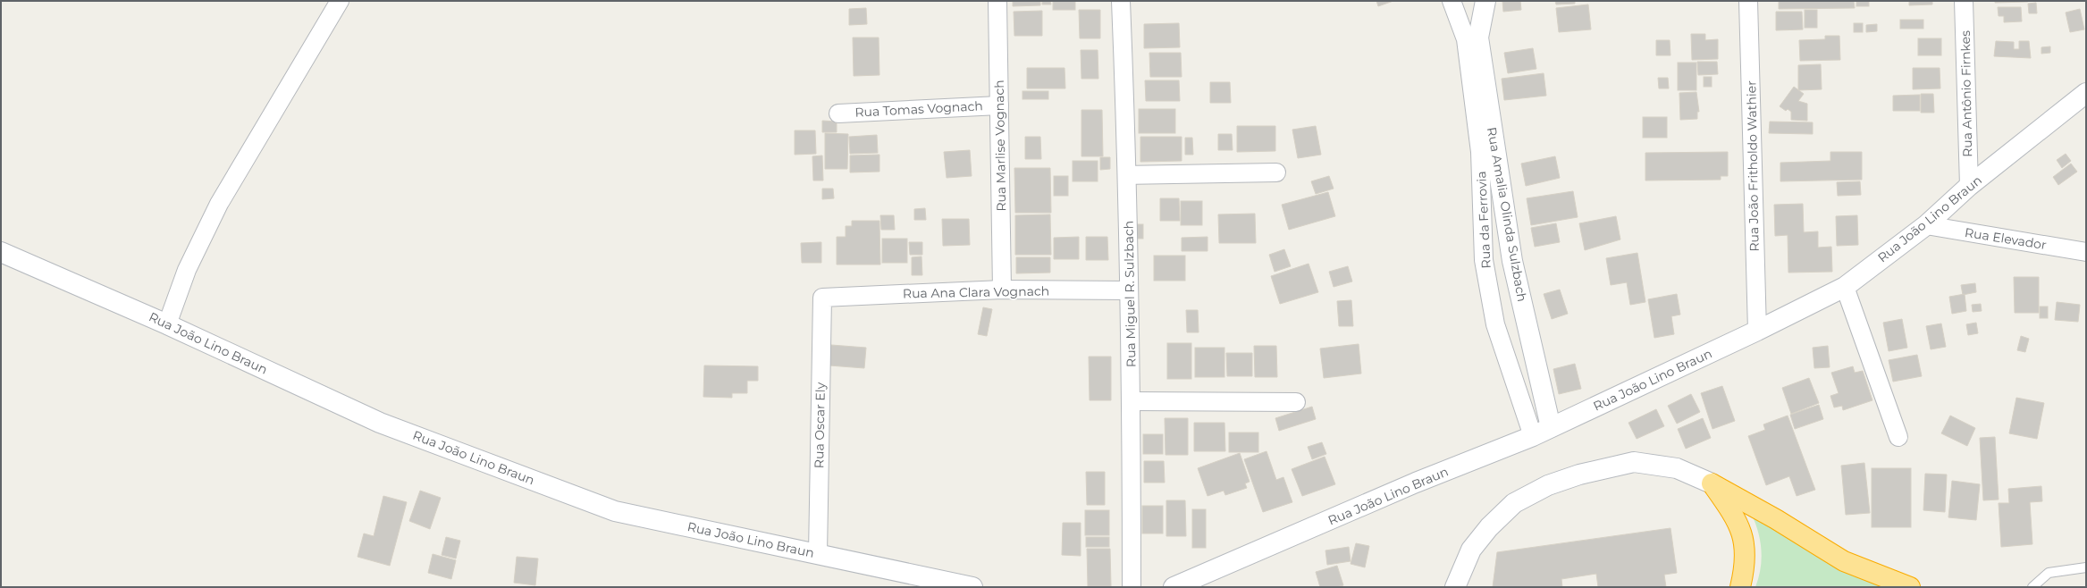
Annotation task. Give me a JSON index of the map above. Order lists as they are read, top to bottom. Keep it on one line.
{"streets":{"street":["Rua Antônio Firnkes","Rua Tomas Vognach","Rua Marlise Vognach","Rua João Fritholdo Wathier","Rua Amalia Olinda Sulzbach","Rua João Lino Braun","Rua da Ferrovia","Rua Elevador","Rua Ana Clara Vognach","Rua Miguel R. Sulzbach","Rua Oscar Ely"]},"crossings":[["Rua Antônio Firnkes","Rua João Lino Braun"],["Rua Tomas Vognach","Rua Marlise Vognach"],["Rua Marlise Vognach","Rua Ana Clara Vognach"],["Rua João Fritholdo Wathier","Rua João Lino Braun"],["Rua Amalia Olinda Sulzbach","Rua João Lino Braun"],["Rua Amalia Olinda Sulzbach","Rua da Ferrovia"],["Rua João Lino Braun","Rua da Ferrovia"],["Rua João Lino Braun","Rua Elevador"],["Rua João Lino Braun","Rua Oscar Ely"],["Rua Ana Clara Vognach","Rua Miguel R. Sulzbach"],["Rua Ana Clara Vognach","Rua Oscar Ely"]]}
